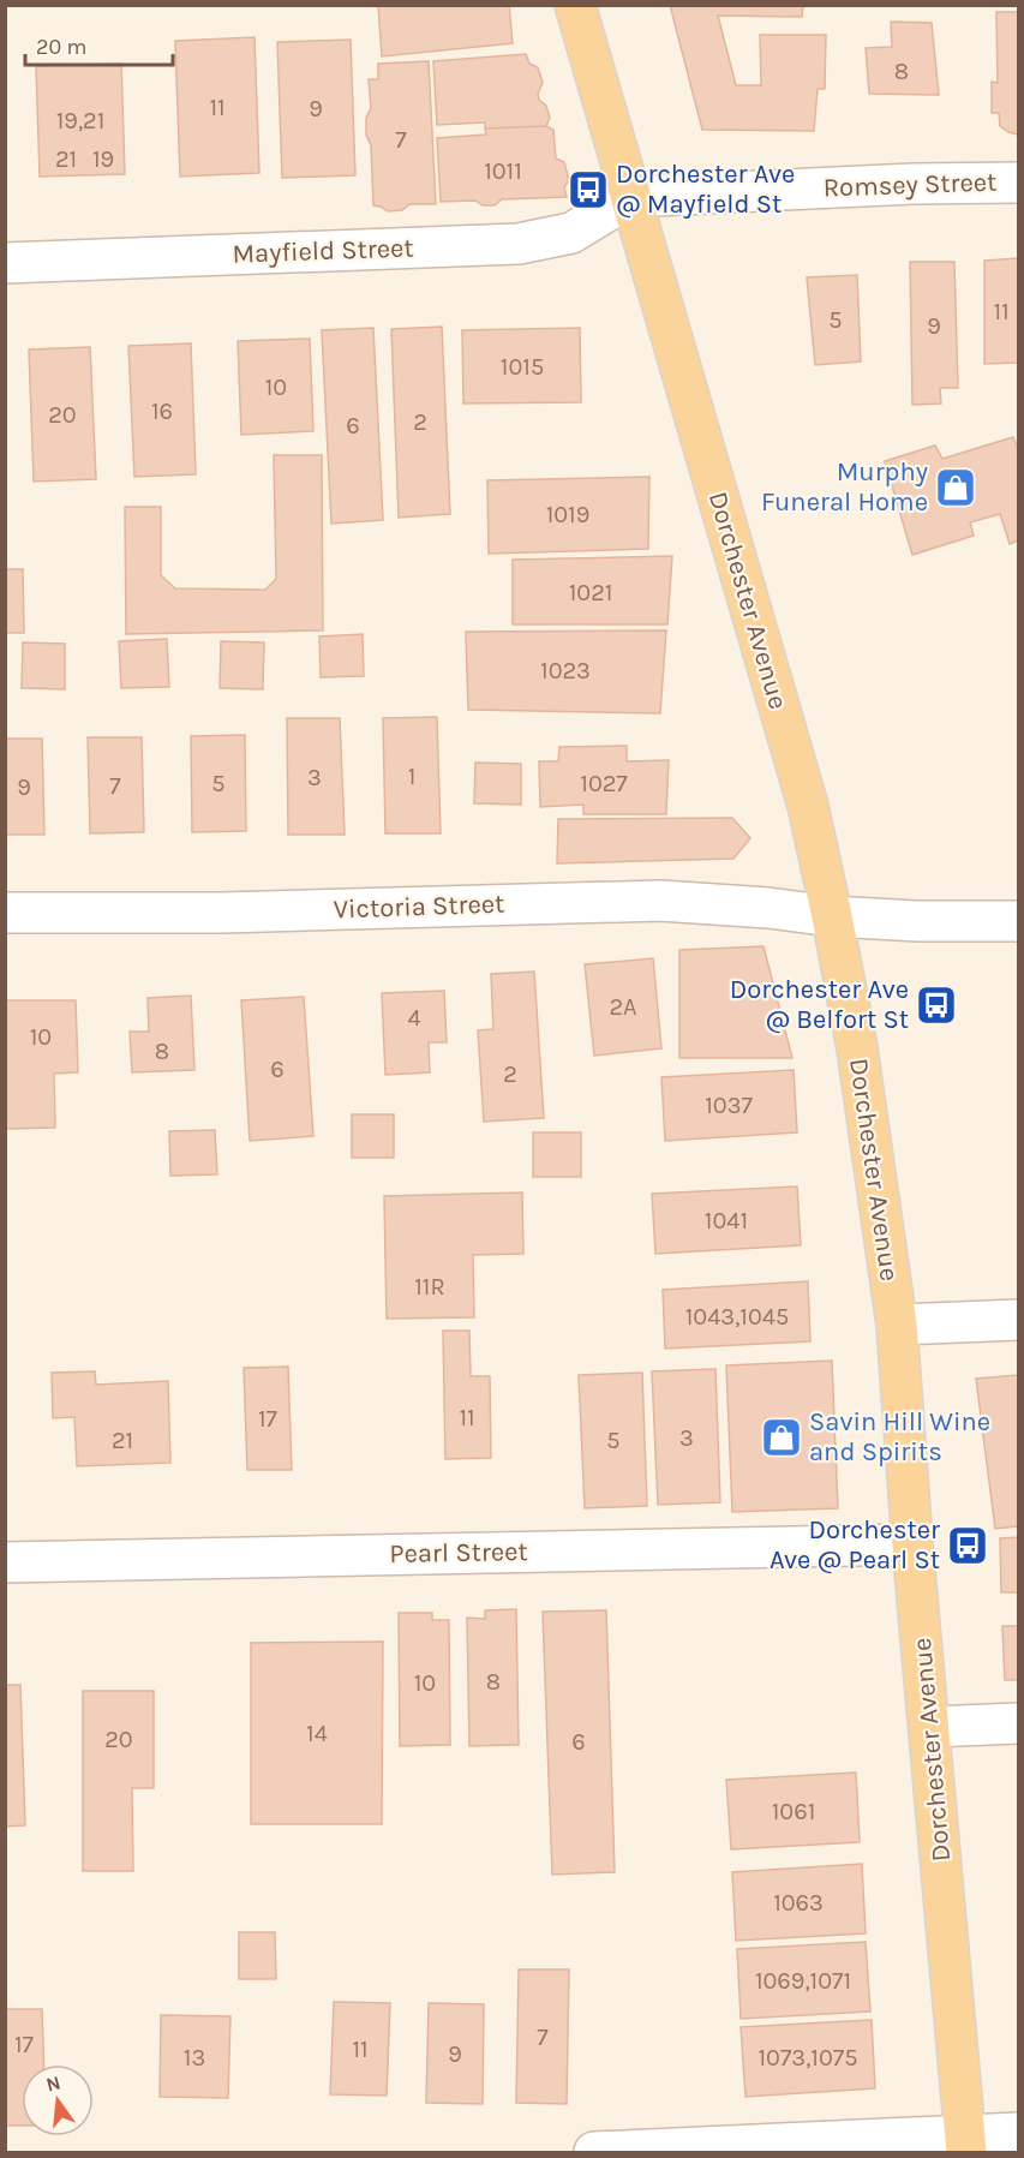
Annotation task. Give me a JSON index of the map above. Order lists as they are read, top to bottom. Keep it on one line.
{"streets":{"main road":["Dorchester Avenue"],"street":["Romsey Street","Mayfield Street","Victoria Street","Pearl Street"]},"crossings":[["Romsey Street","Mayfield Street"],["Romsey Street","Dorchester Avenue"],["Mayfield Street","Dorchester Avenue"],["Dorchester Avenue","Victoria Street"],["Dorchester Avenue","Pearl Street"]],"places":{"bus stop":["Dorchester Ave @ Mayfield St","Dorchester Ave @ Belfort St","Dorchester Ave @ Pearl St"],"shop":["Murphy Funeral Home","Savin Hill Wine and Spirits"]},"house_numbers":["8","11","9","19,21","7","21","19","1011","11","5","9","1015","10","16","20","2","6","1019","1021","1023","1","3","5","1027","7","9","2A","4","10","8","6","2","1037","1041","11R","1043,1045","11","17","3","21","5","8","10","14","20","6","1061","1063","1069,1071","7","17","11","9","13","1073,1075"],"scale_bar":"20 m","north":"top"}
